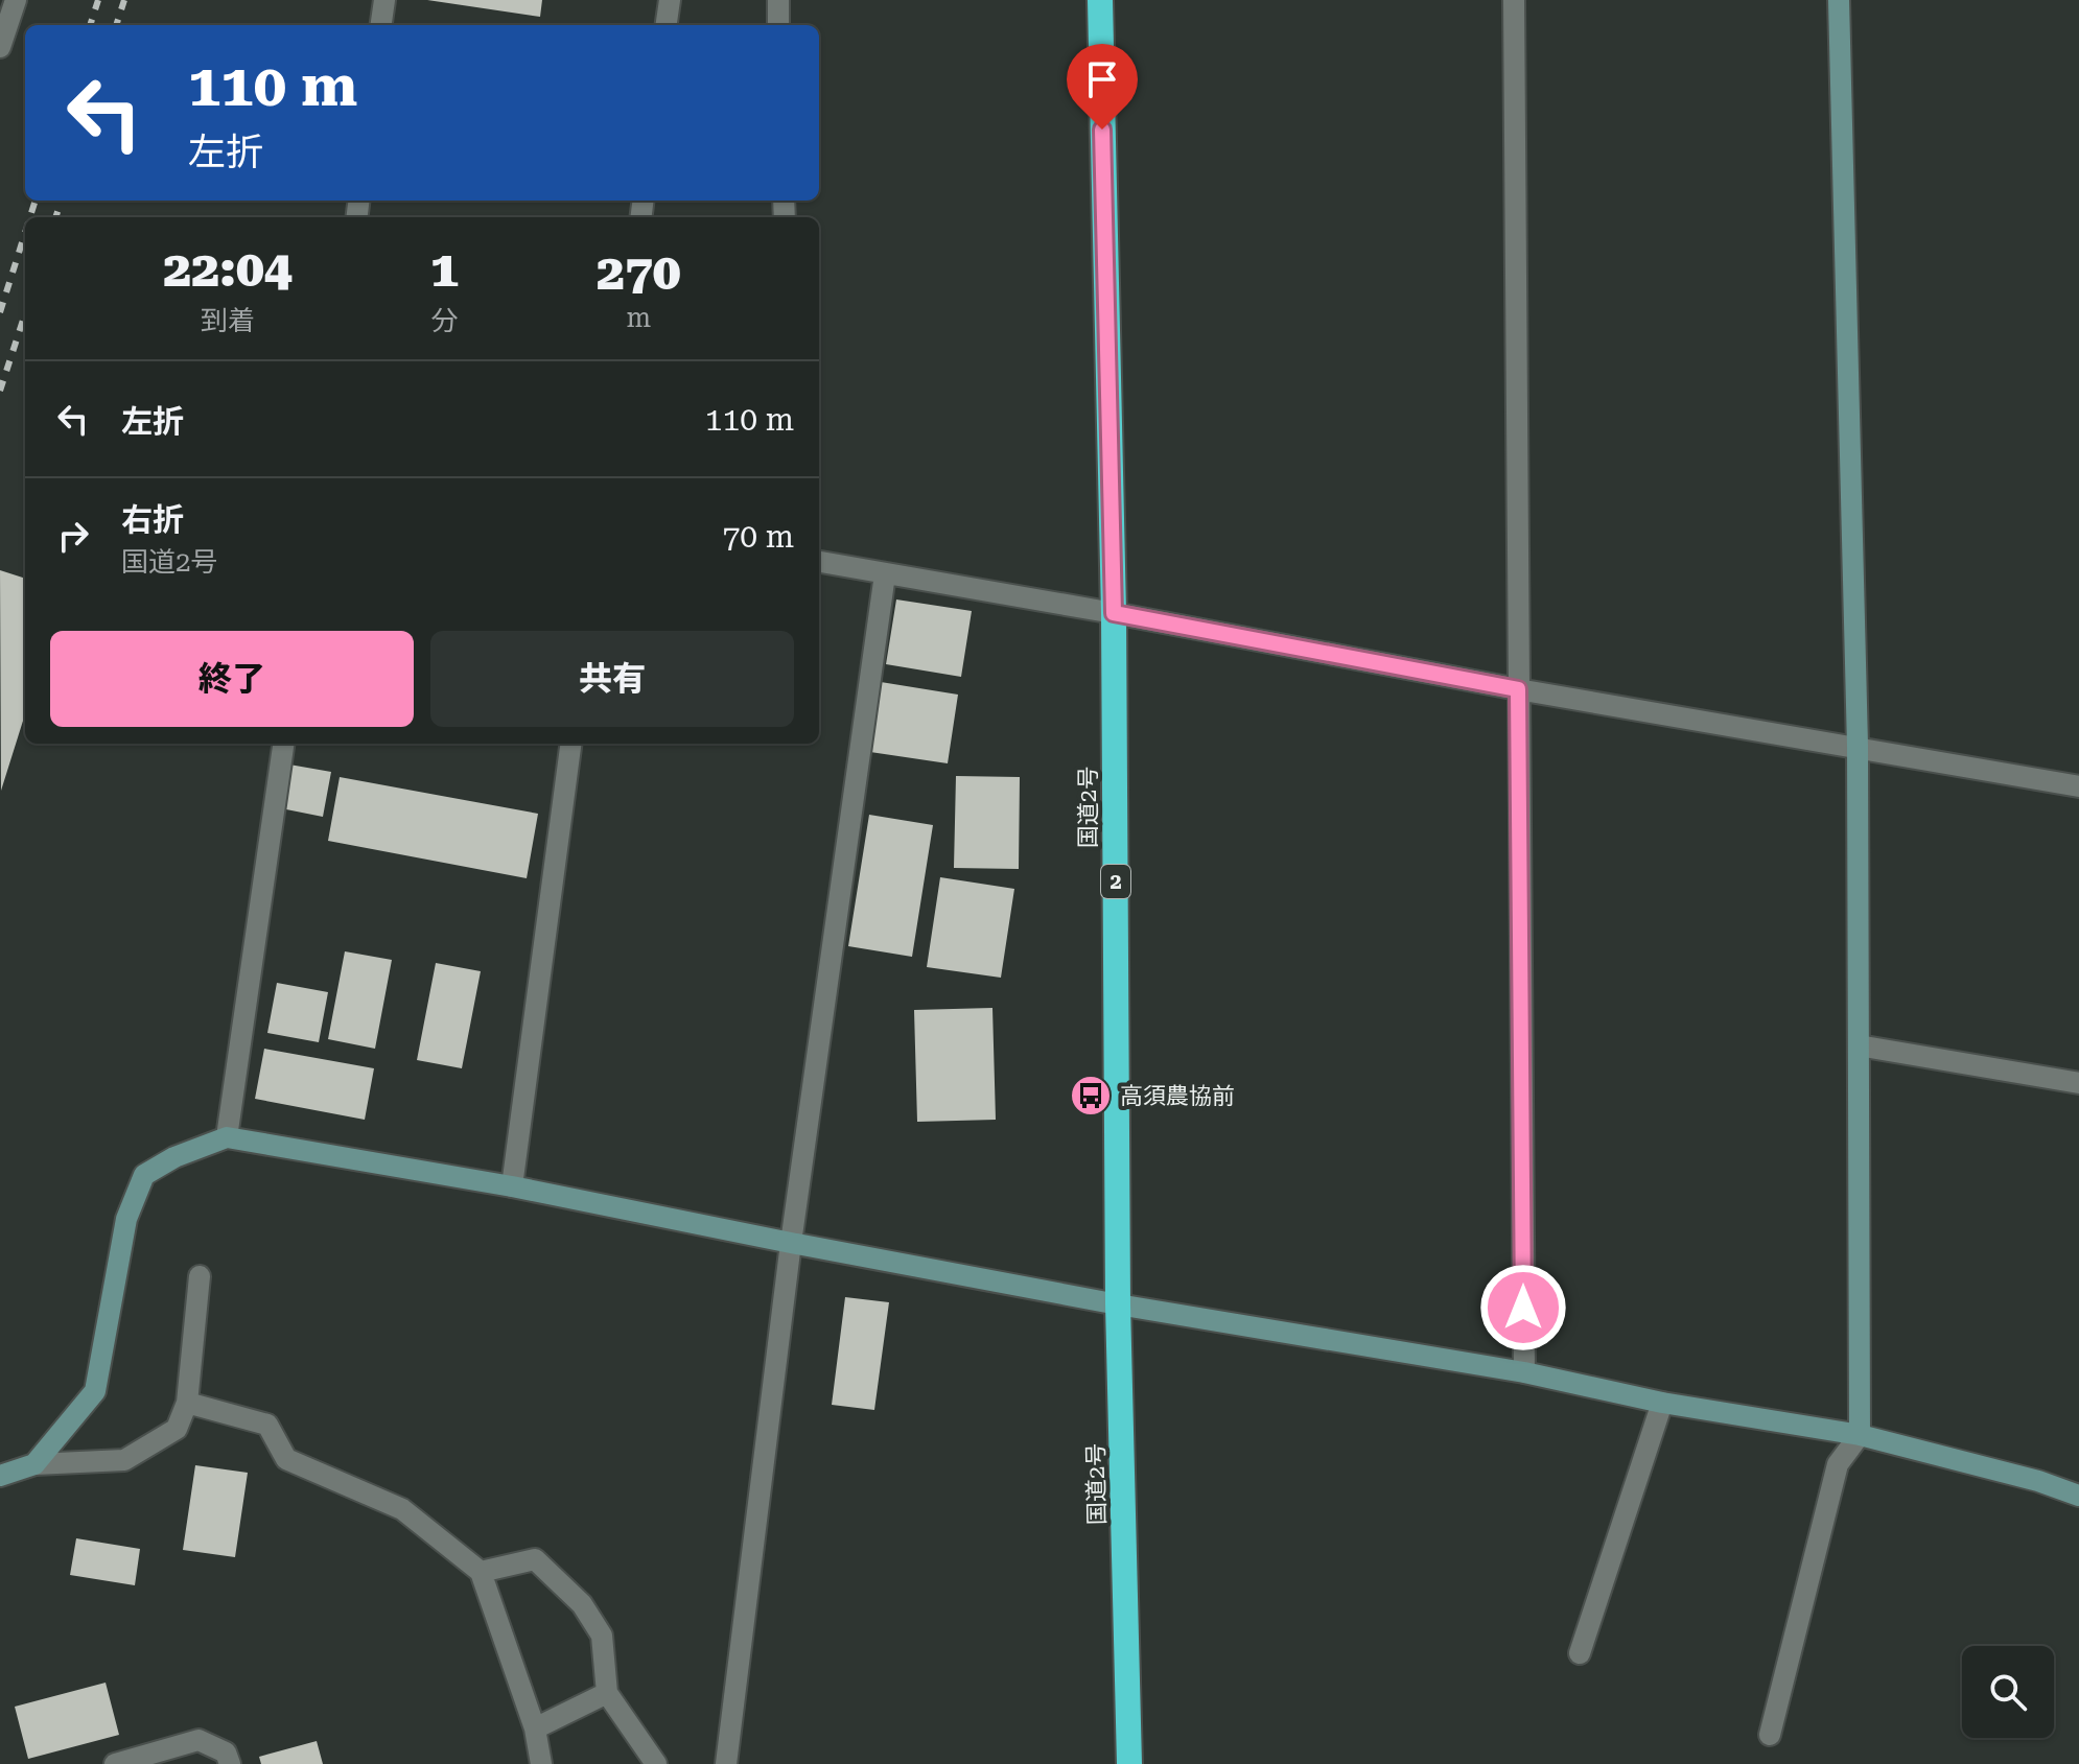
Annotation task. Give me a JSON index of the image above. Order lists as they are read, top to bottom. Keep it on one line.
{"streets":{"highway":["国道2号","2"]},"places":{"bus stop":["高須農協前"]},"page":{"turn":["110 m","左折"],"eta":["22:04","到着","1","分","270","m"],"list":[{"name":"左折","value":"110 m"},{"name":"右折","note":"国道2号","value":"70 m"}],"buttons":["終了","共有"]}}
